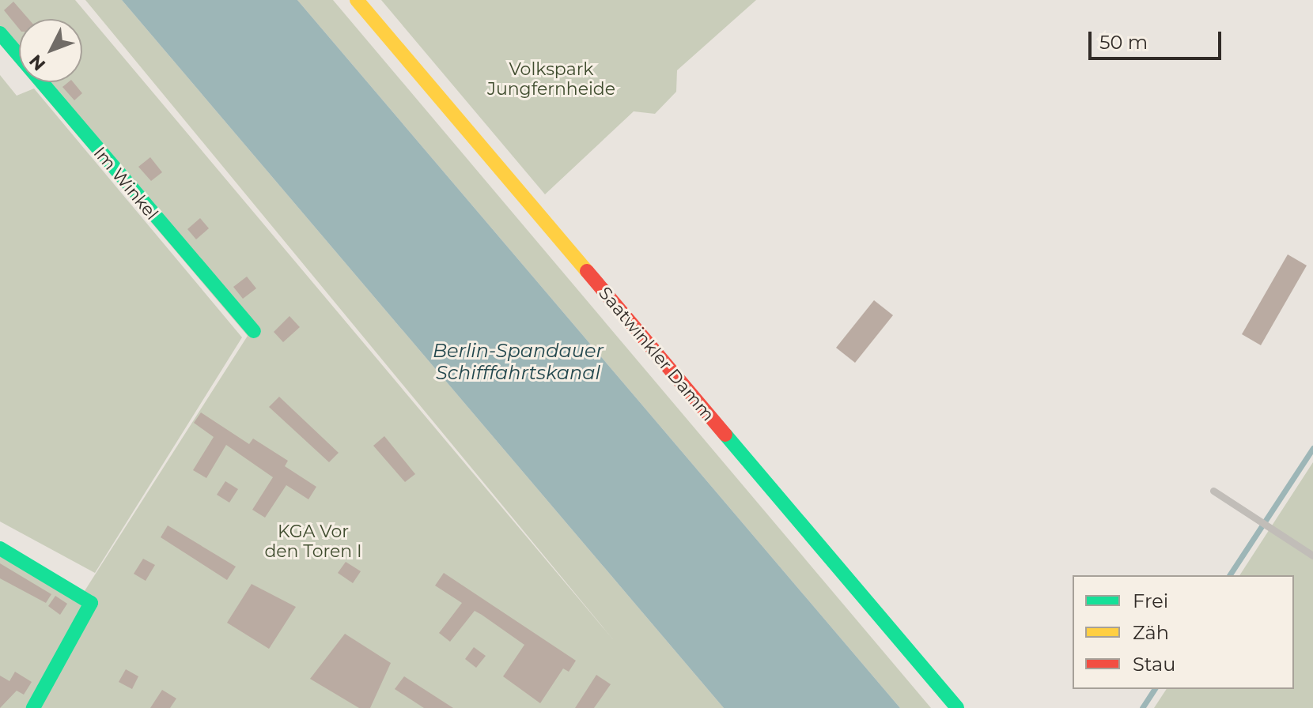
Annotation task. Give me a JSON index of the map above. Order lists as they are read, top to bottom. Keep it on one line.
{"streets":{"main road":["Im Winkel","Saatwinkler Damm"]},"water":["Berlin-Spandauer Schifffahrtskanal"],"parks":["Volkspark Jungfernheide","KGA Vor den Toren I"],"legend":["Frei","Zäh","Stau"],"scale_bar":"50 m","north":"bottom left"}
